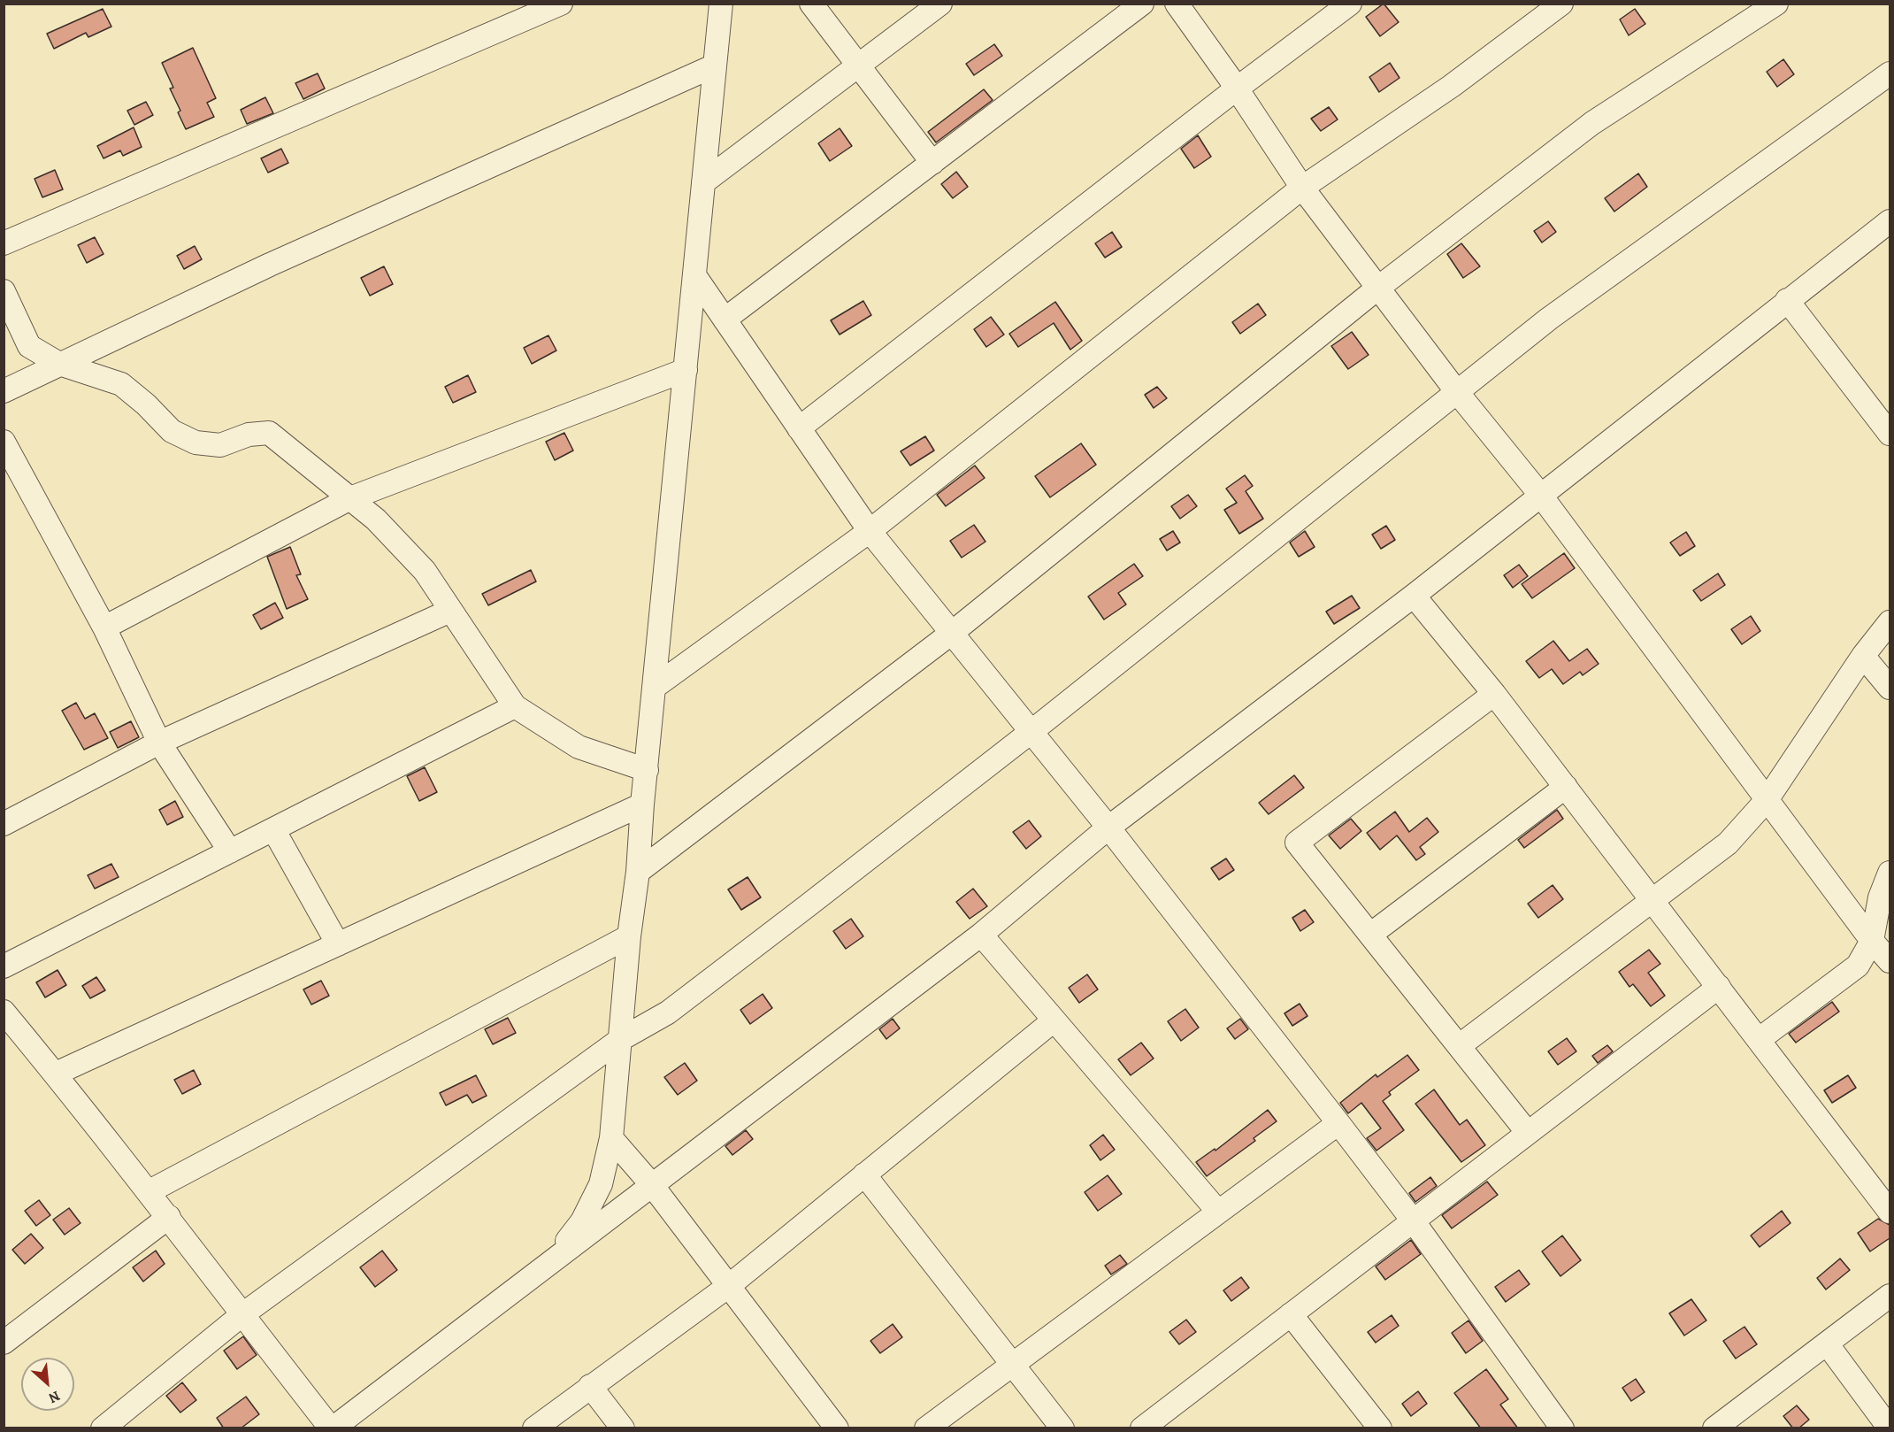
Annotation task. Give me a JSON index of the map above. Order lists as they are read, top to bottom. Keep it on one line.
{"north":"bottom right"}
